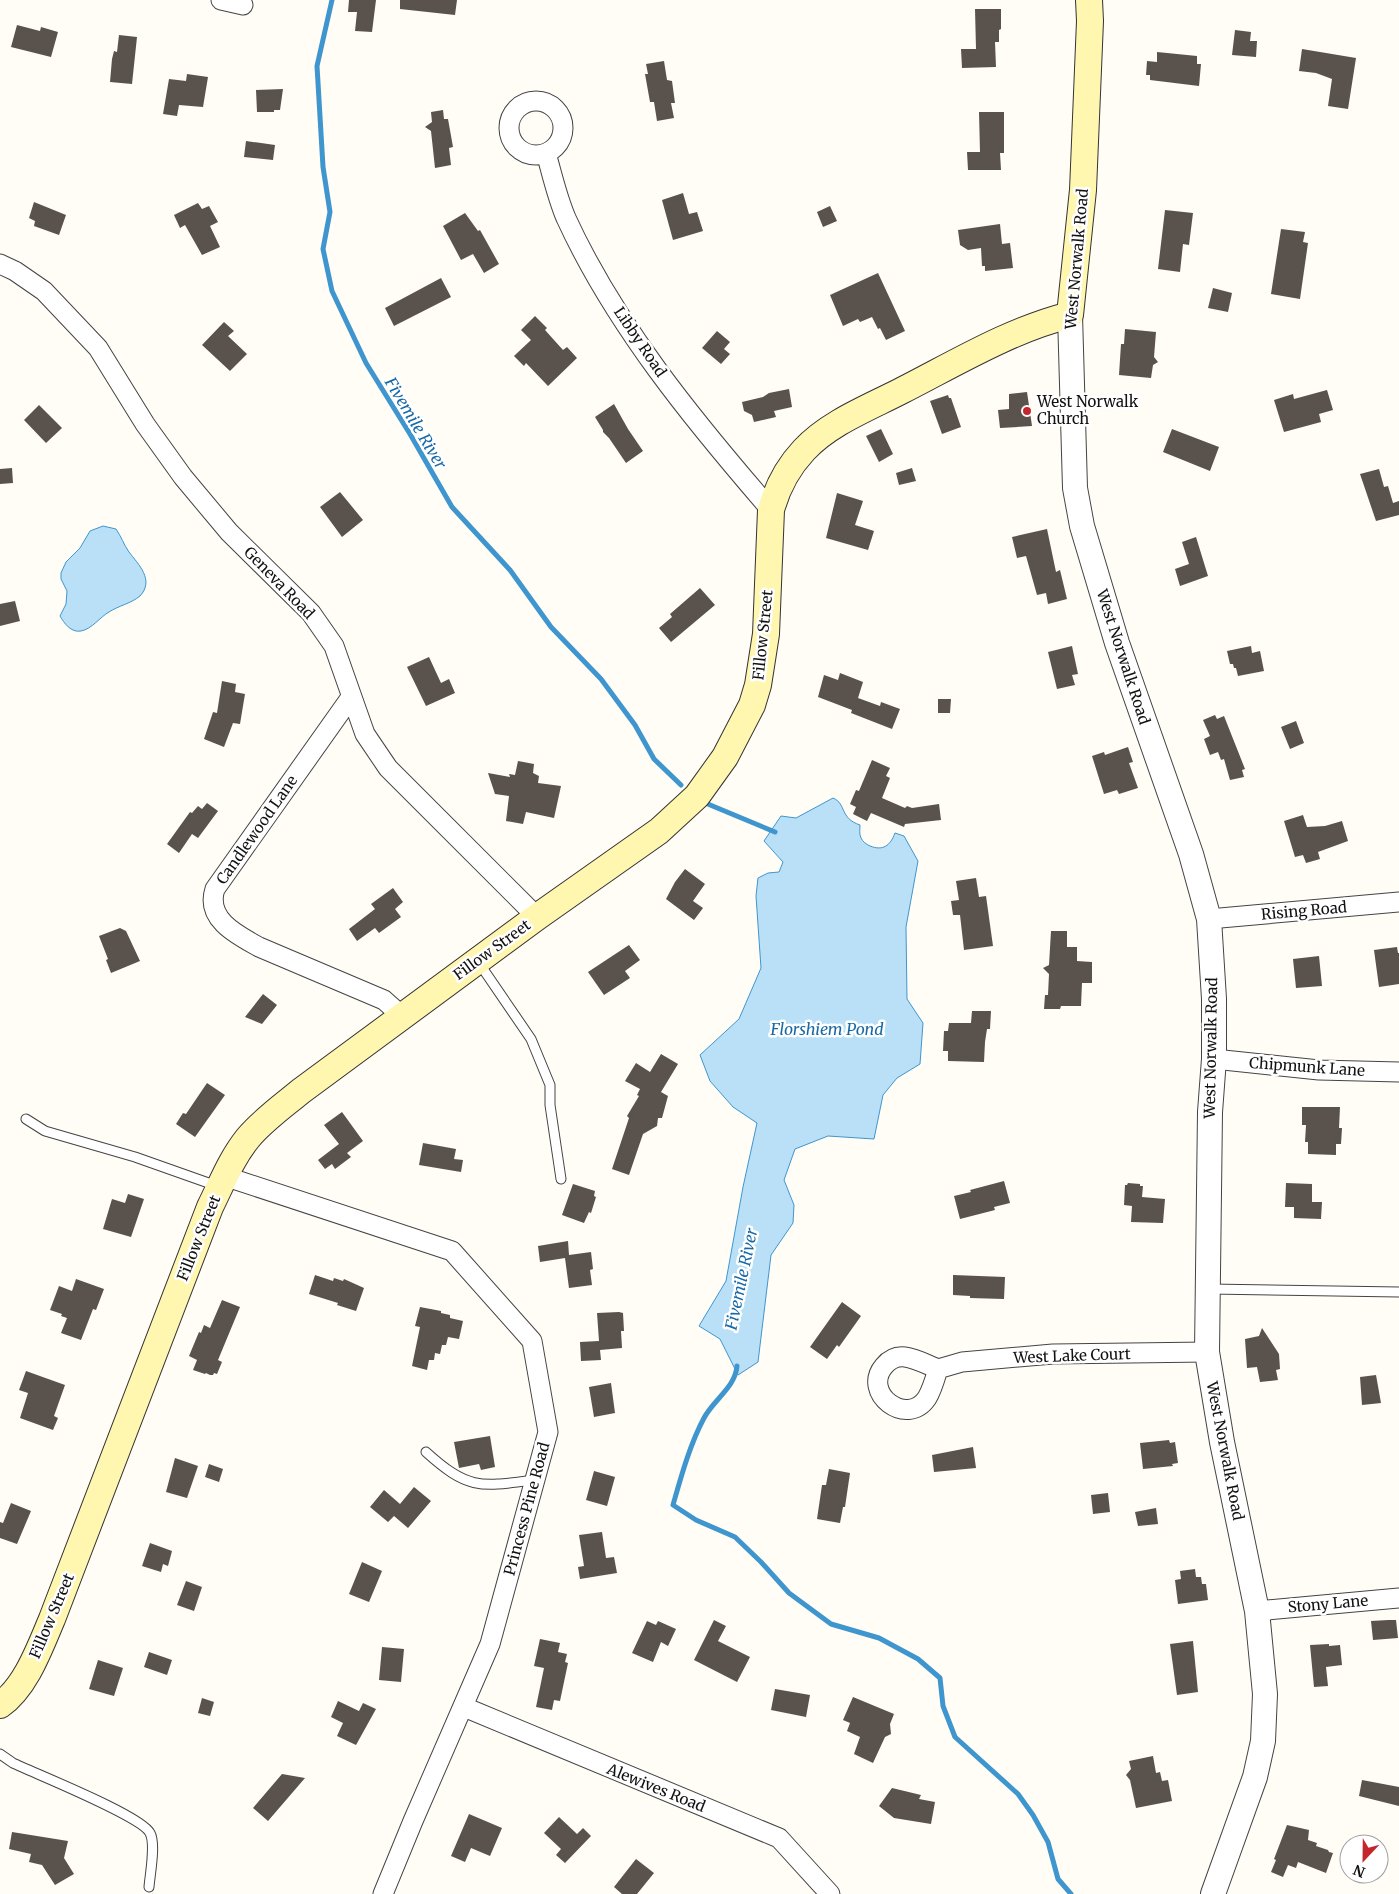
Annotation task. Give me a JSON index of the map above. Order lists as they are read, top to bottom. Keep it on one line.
{"streets":{"main road":["West Norwalk Road","Fillow Street"],"street":["Libby Road","Geneva Road","Candlewood Lane","Rising Road","Chipmunk Lane","West Lake Court","Princess Pine Road","Stony Lane","Alewives Road"]},"crossings":[["West Norwalk Road","Fillow Street"],["West Norwalk Road","Rising Road"],["West Norwalk Road","Chipmunk Lane"],["West Norwalk Road","West Lake Court"],["West Norwalk Road","Stony Lane"],["Libby Road","Fillow Street"],["Geneva Road","Fillow Street"],["Geneva Road","Candlewood Lane"],["Fillow Street","Candlewood Lane"],["Fillow Street","Princess Pine Road"],["Princess Pine Road","Alewives Road"]],"water":["Fivemile River","Florshiem Pond"],"places":["West Norwalk Church"],"north":"bottom"}
